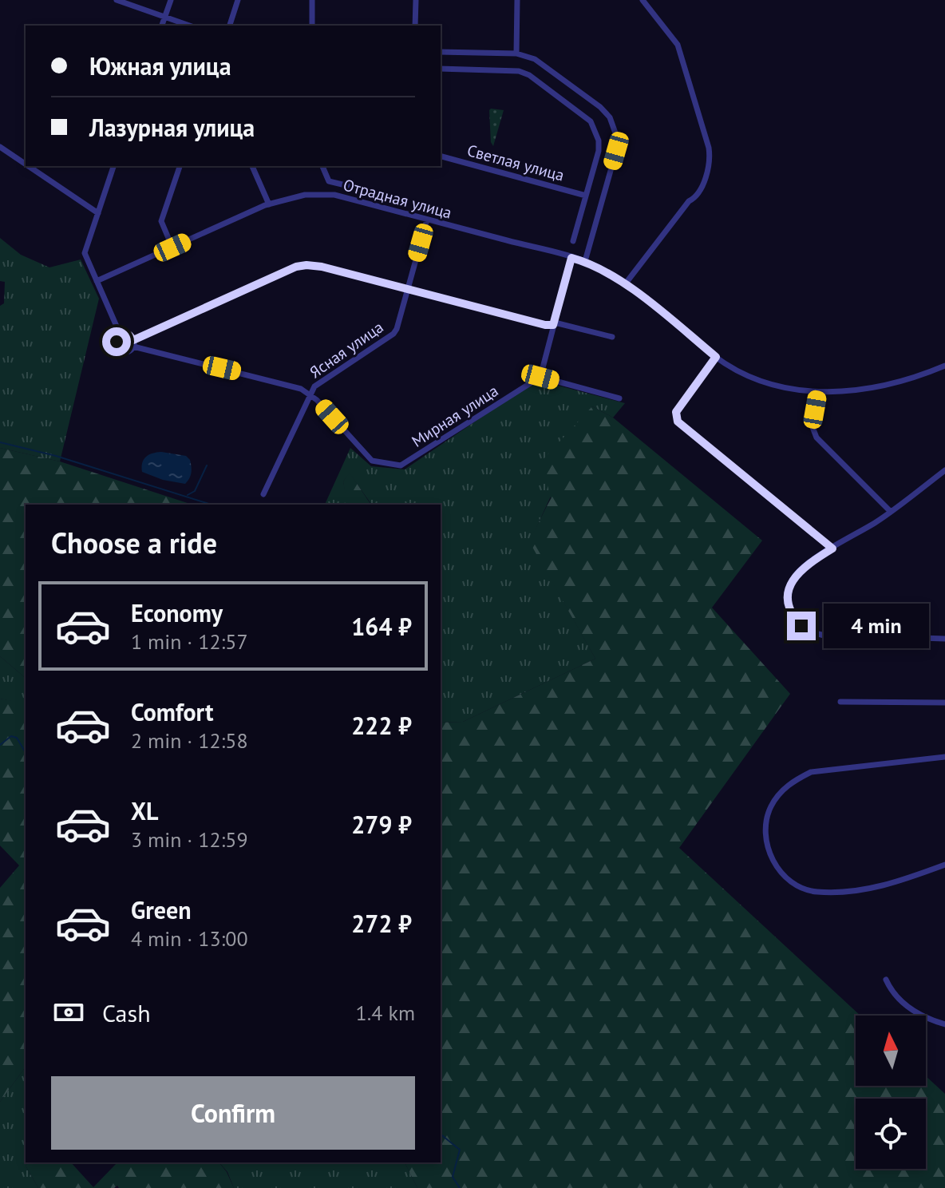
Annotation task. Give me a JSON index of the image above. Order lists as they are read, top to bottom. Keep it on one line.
{"streets":{"street":["Светлая улица","Отрадная улица","Ясная улица","Мирная улица"]},"crossings":[["Отрадная улица","Ясная улица"],["Ясная улица","Мирная улица"]],"north":"top","page":{"banner":["Южная улица","Лазурная улица"],"heading":"Choose a ride","list":[{"name":"Economy","note":"1 min · 12:57","value":"164 ₽"},{"name":"Comfort","note":"2 min · 12:58","value":"222 ₽"},{"name":"XL","note":"3 min · 12:59","value":"279 ₽"},{"name":"Green","note":"4 min · 13:00","value":"272 ₽"}],"bubble":"4 min","pay":["Cash","1.4 km"],"buttons":"Confirm"}}
